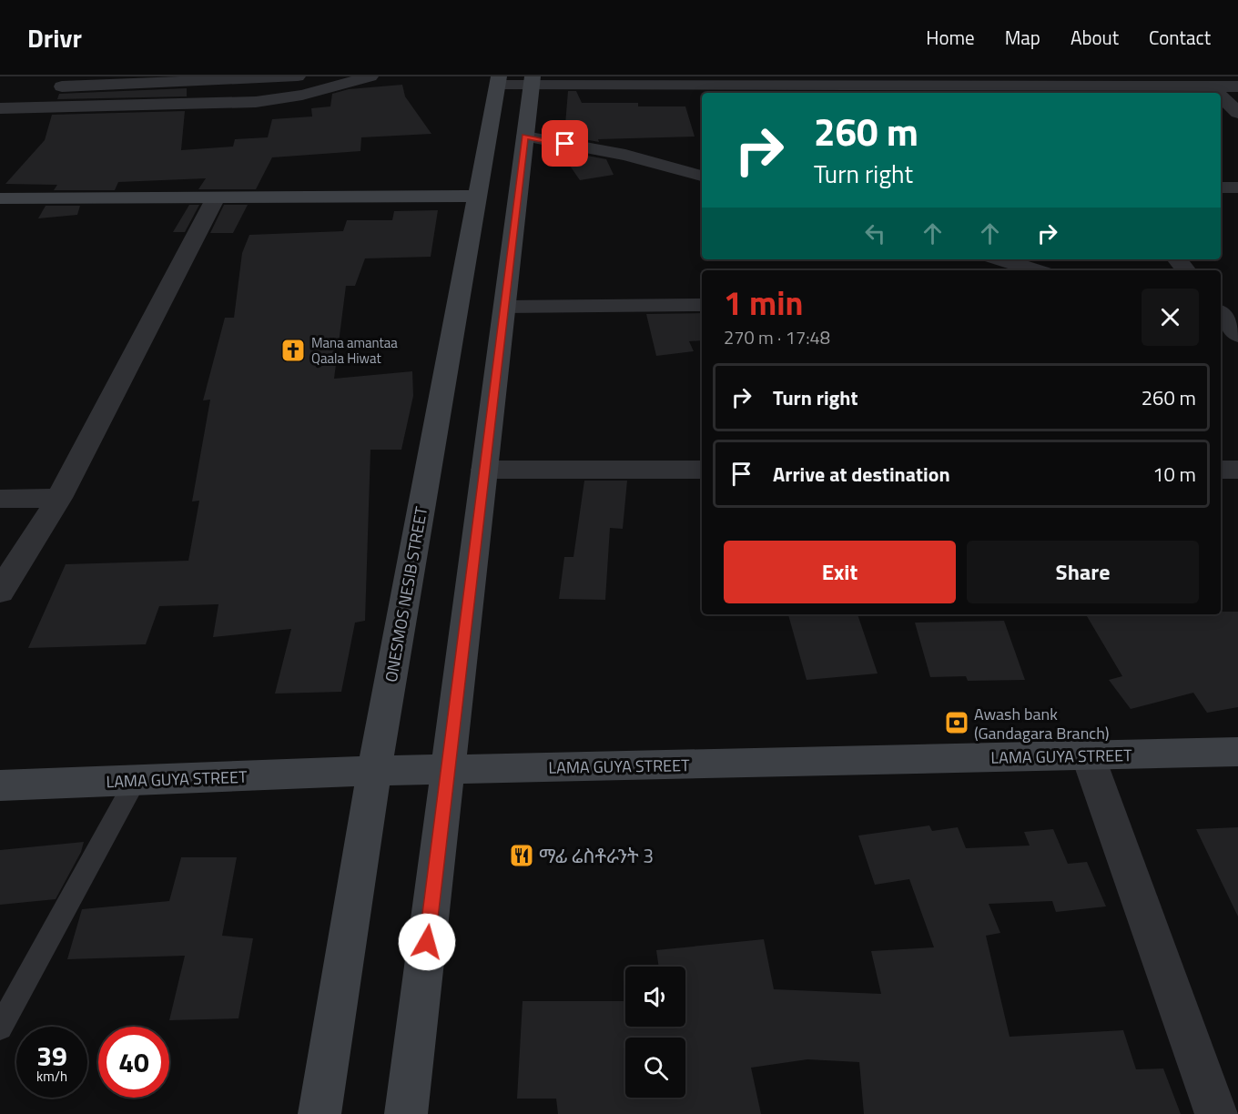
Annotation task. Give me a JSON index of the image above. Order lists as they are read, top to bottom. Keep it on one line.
{"streets":{"street":["ONESMOS NESIB STREET","LAMA GUYA STREET"]},"crossings":[["ONESMOS NESIB STREET","LAMA GUYA STREET"]],"places":{"church":["Mana amantaa Qaala Hiwat"],"bank":["Awash bank (Gandagara Branch)"],"restaurant":["ማፊ ሬስቶራንት 3"]},"page":{"header":"Drivr","nav":["Home","Map","About","Contact"],"turn":["260 m","Turn right"],"heading":["1 min","270 m · 17:48"],"list":[{"name":"Turn right","value":"260 m"},{"name":"Arrive at destination","value":"10 m"}],"buttons":["Exit","Share"],"speed":"39 km/h","limit":"40"}}
